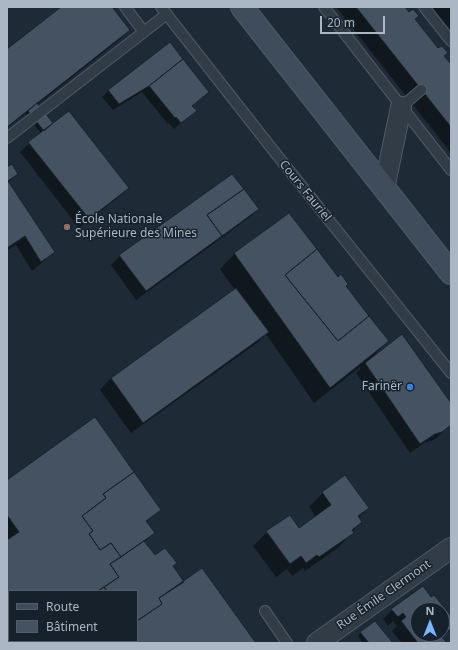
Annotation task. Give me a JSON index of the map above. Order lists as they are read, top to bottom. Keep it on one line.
{"streets":{"street":["Rue Émile Clermont"],"lane":["Cours Fauriel"]},"places":["École Nationale Supérieure des Mines","Farinër"],"legend":["Route","Bâtiment"],"scale_bar":"20 m","north":"top"}
